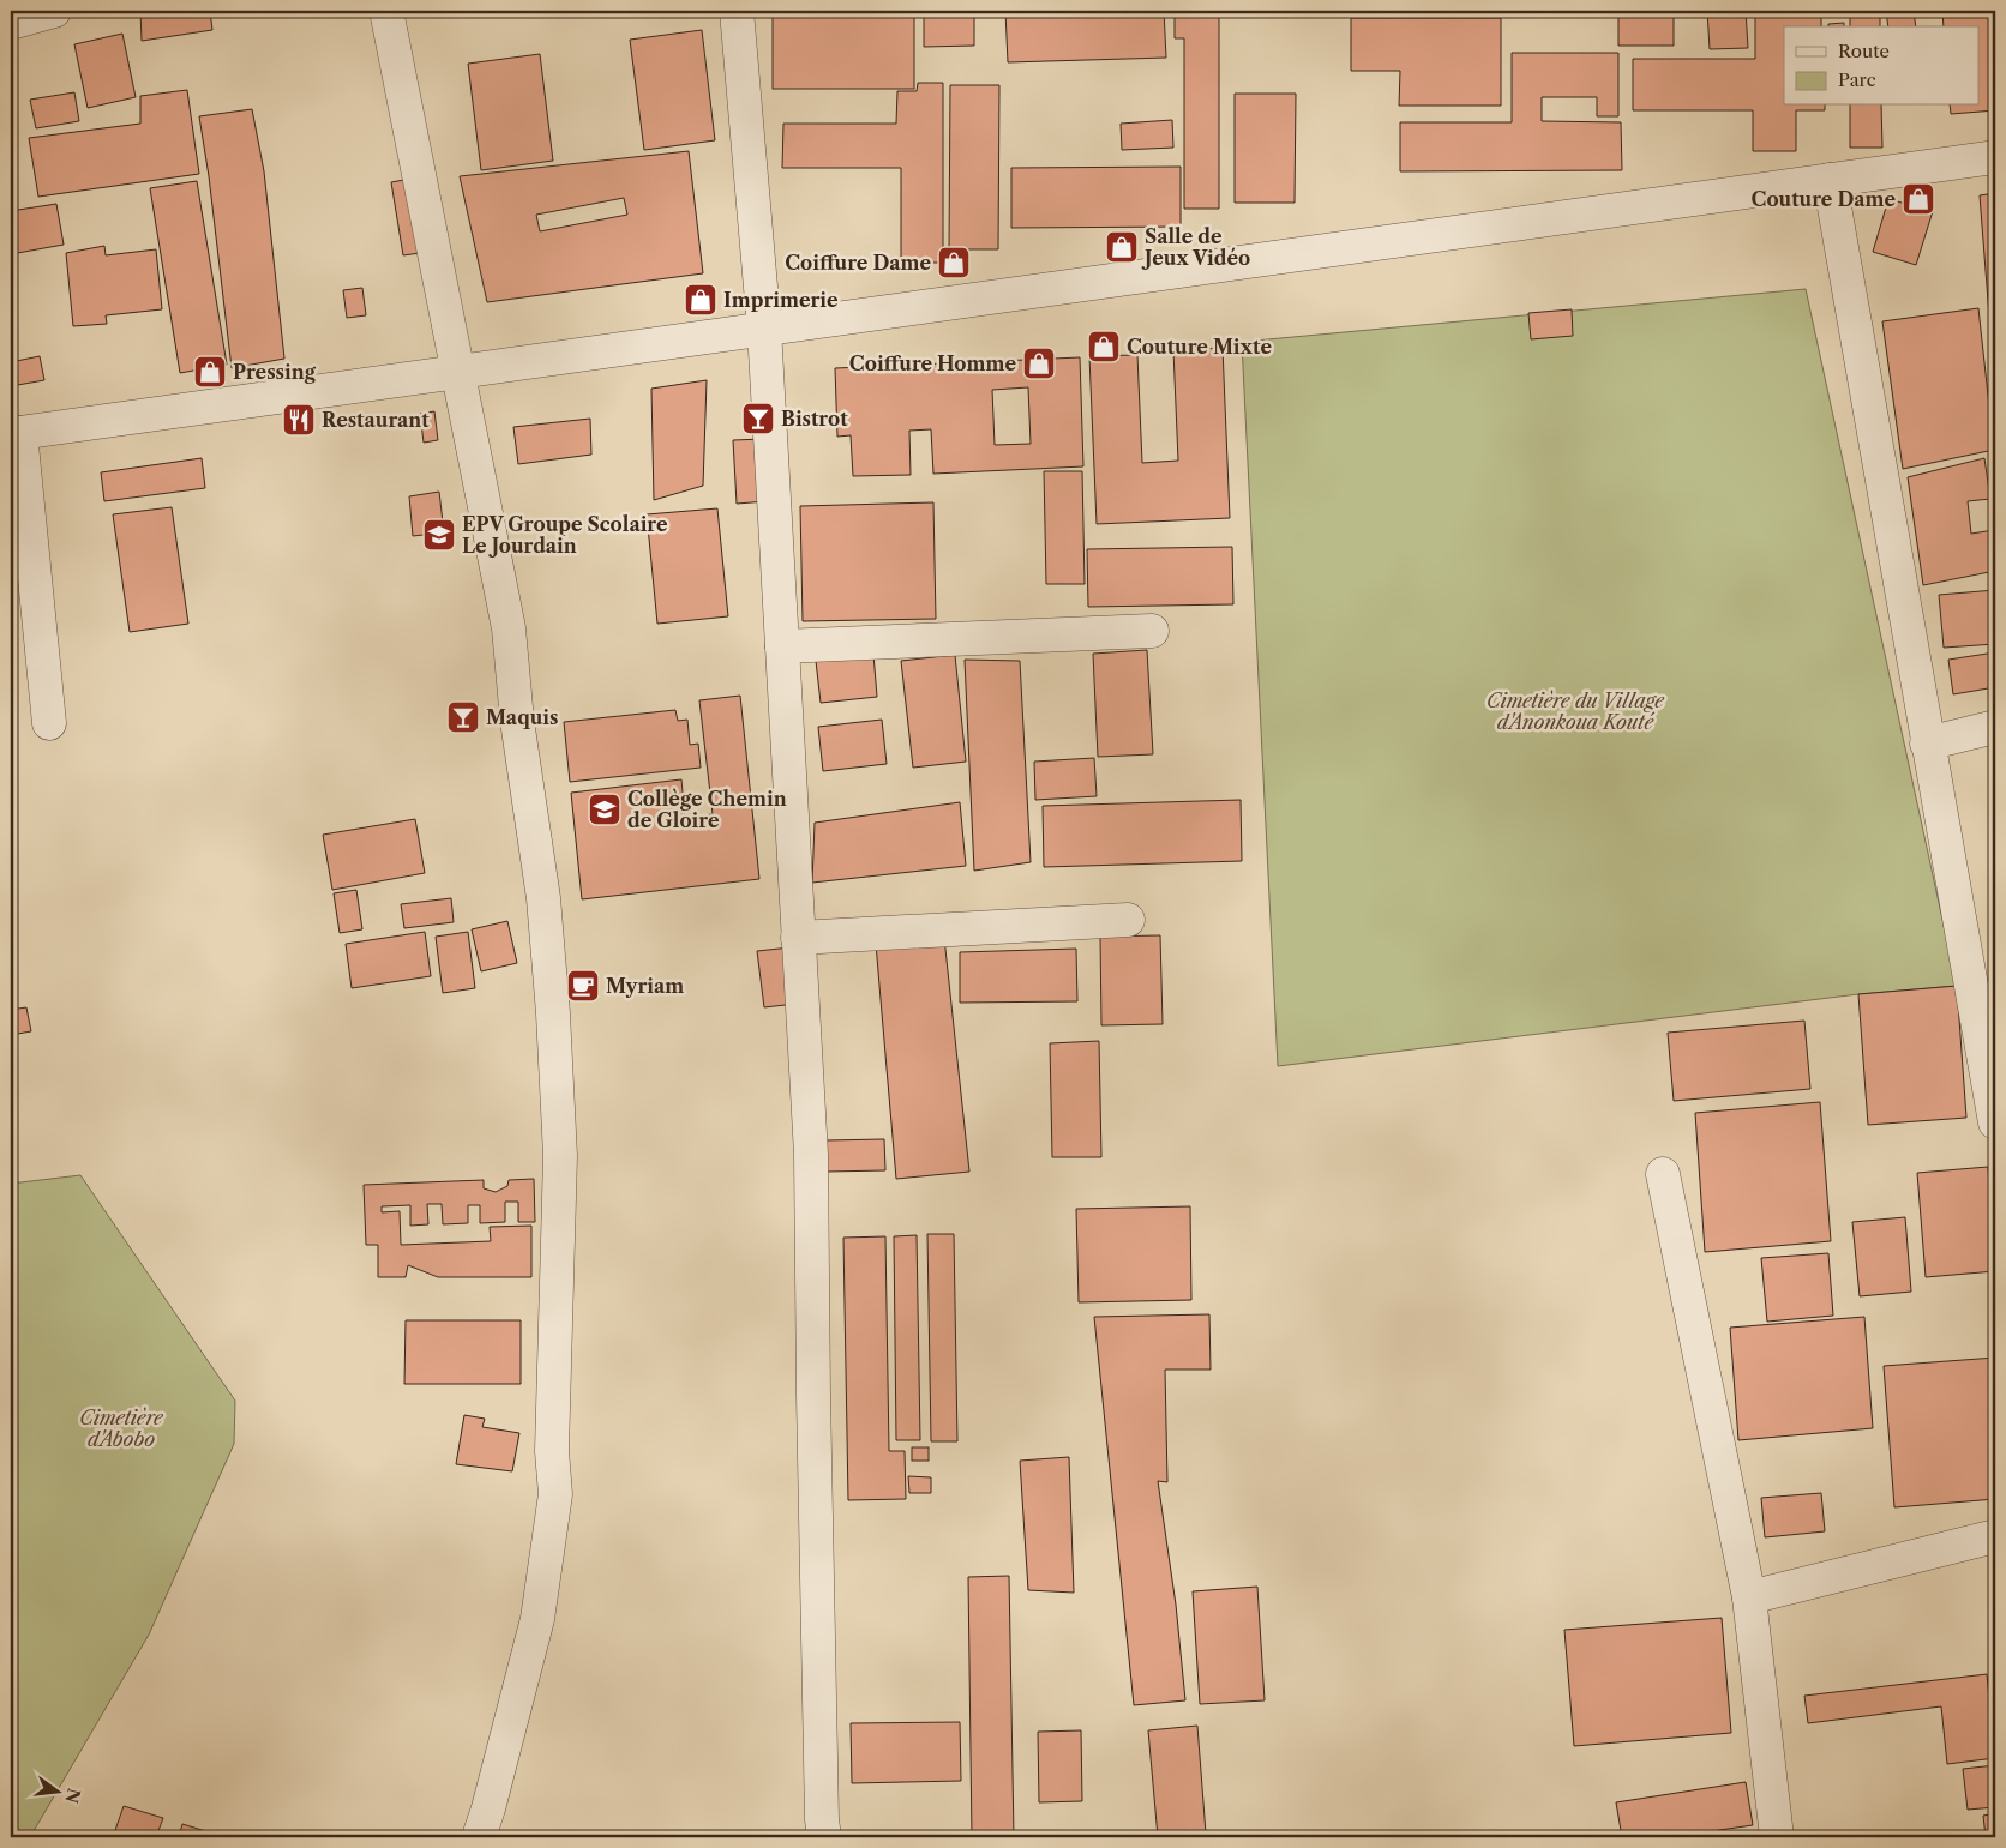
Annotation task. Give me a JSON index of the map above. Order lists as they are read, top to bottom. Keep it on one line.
{"parks":["Cimetière du Village d'Anonkoua Kouté","Cimetière d'Abobo"],"places":{"shop":["Couture Dame","Salle de Jeux Vidéo","Coiffure Dame","Imprimerie","Couture Mixte","Coiffure Homme","Pressing"],"bar":["Bistrot","Maquis"],"restaurant":["Restaurant"],"school or university":["EPV Groupe Scolaire Le Jourdain","Collège Chemin de Gloire"],"cafe":["Myriam"]},"legend":["Route","Parc"],"north":"right"}
